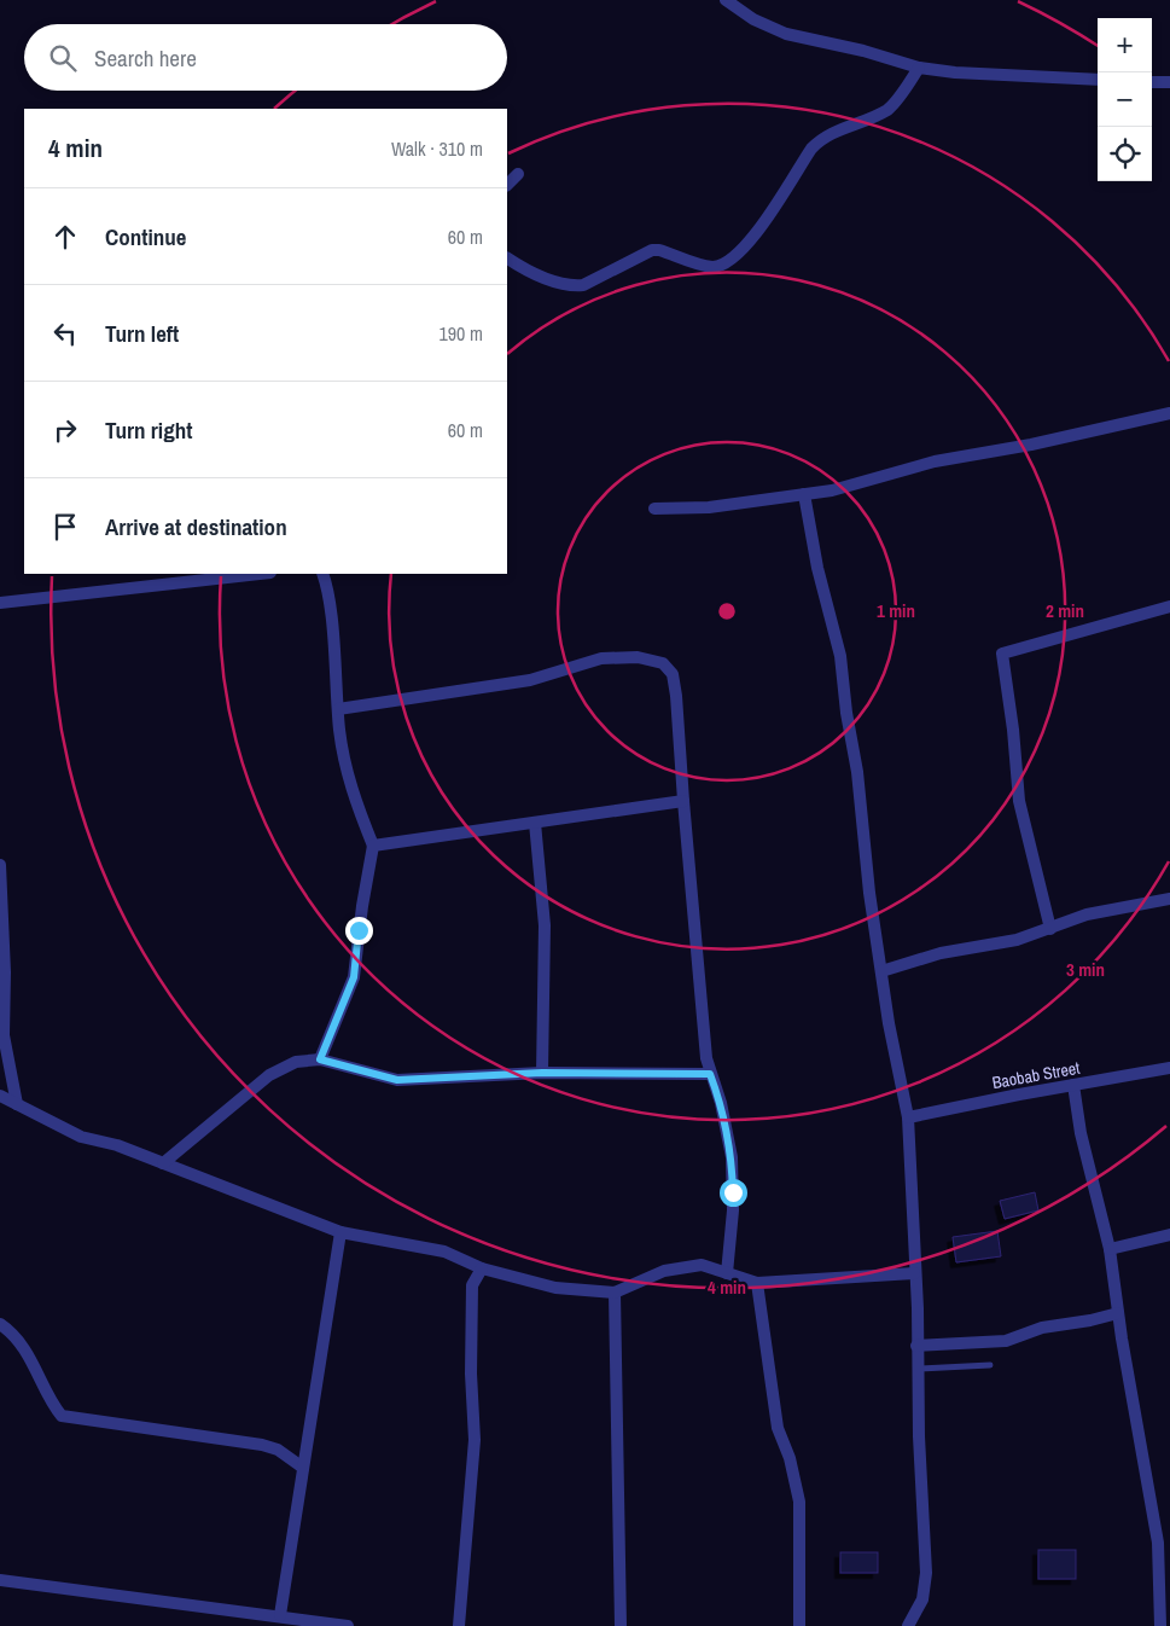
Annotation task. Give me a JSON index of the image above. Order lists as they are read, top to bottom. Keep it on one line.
{"streets":{"street":["Baobab Street"]},"page":{"map_buttons":["+","−"],"search":"Search here","heading":["4 min","Walk · 310 m"],"list":[["Continue","60 m"],["Turn left","190 m"],["Turn right","60 m"],"Arrive at destination"]},"rings":["1 min","2 min","3 min","4 min"]}
